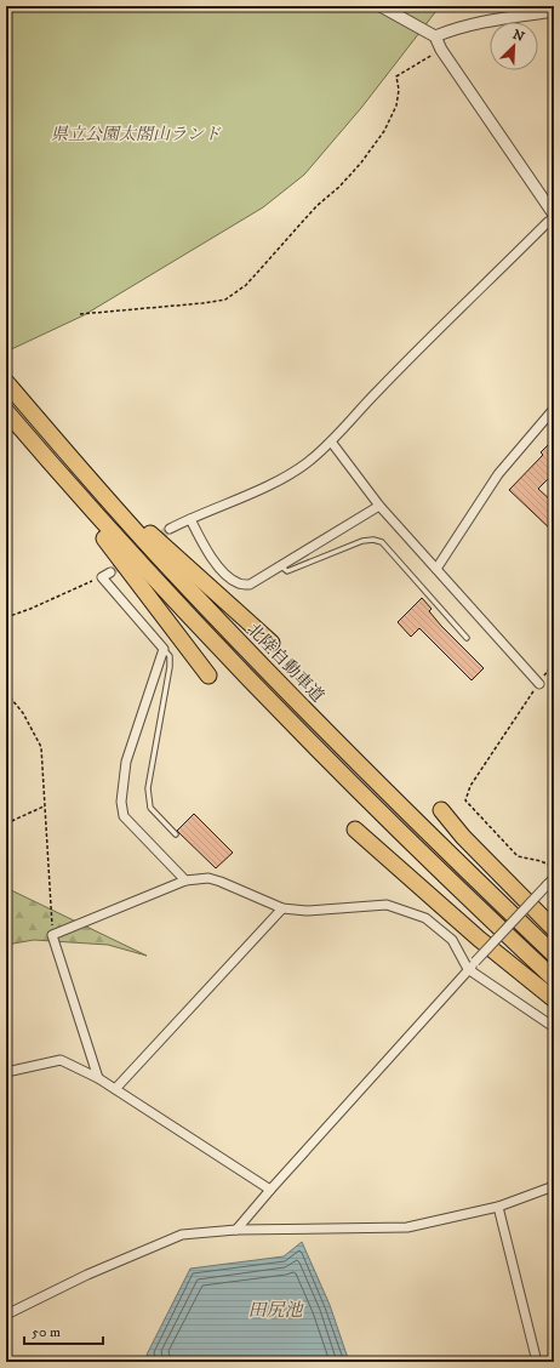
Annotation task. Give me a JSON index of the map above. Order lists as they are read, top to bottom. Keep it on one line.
{"streets":{"highway":["北陸自動車道"]},"water":["田尻池"],"parks":["県立公園太閤山ランド"],"scale_bar":"50 m","north":"top right"}
